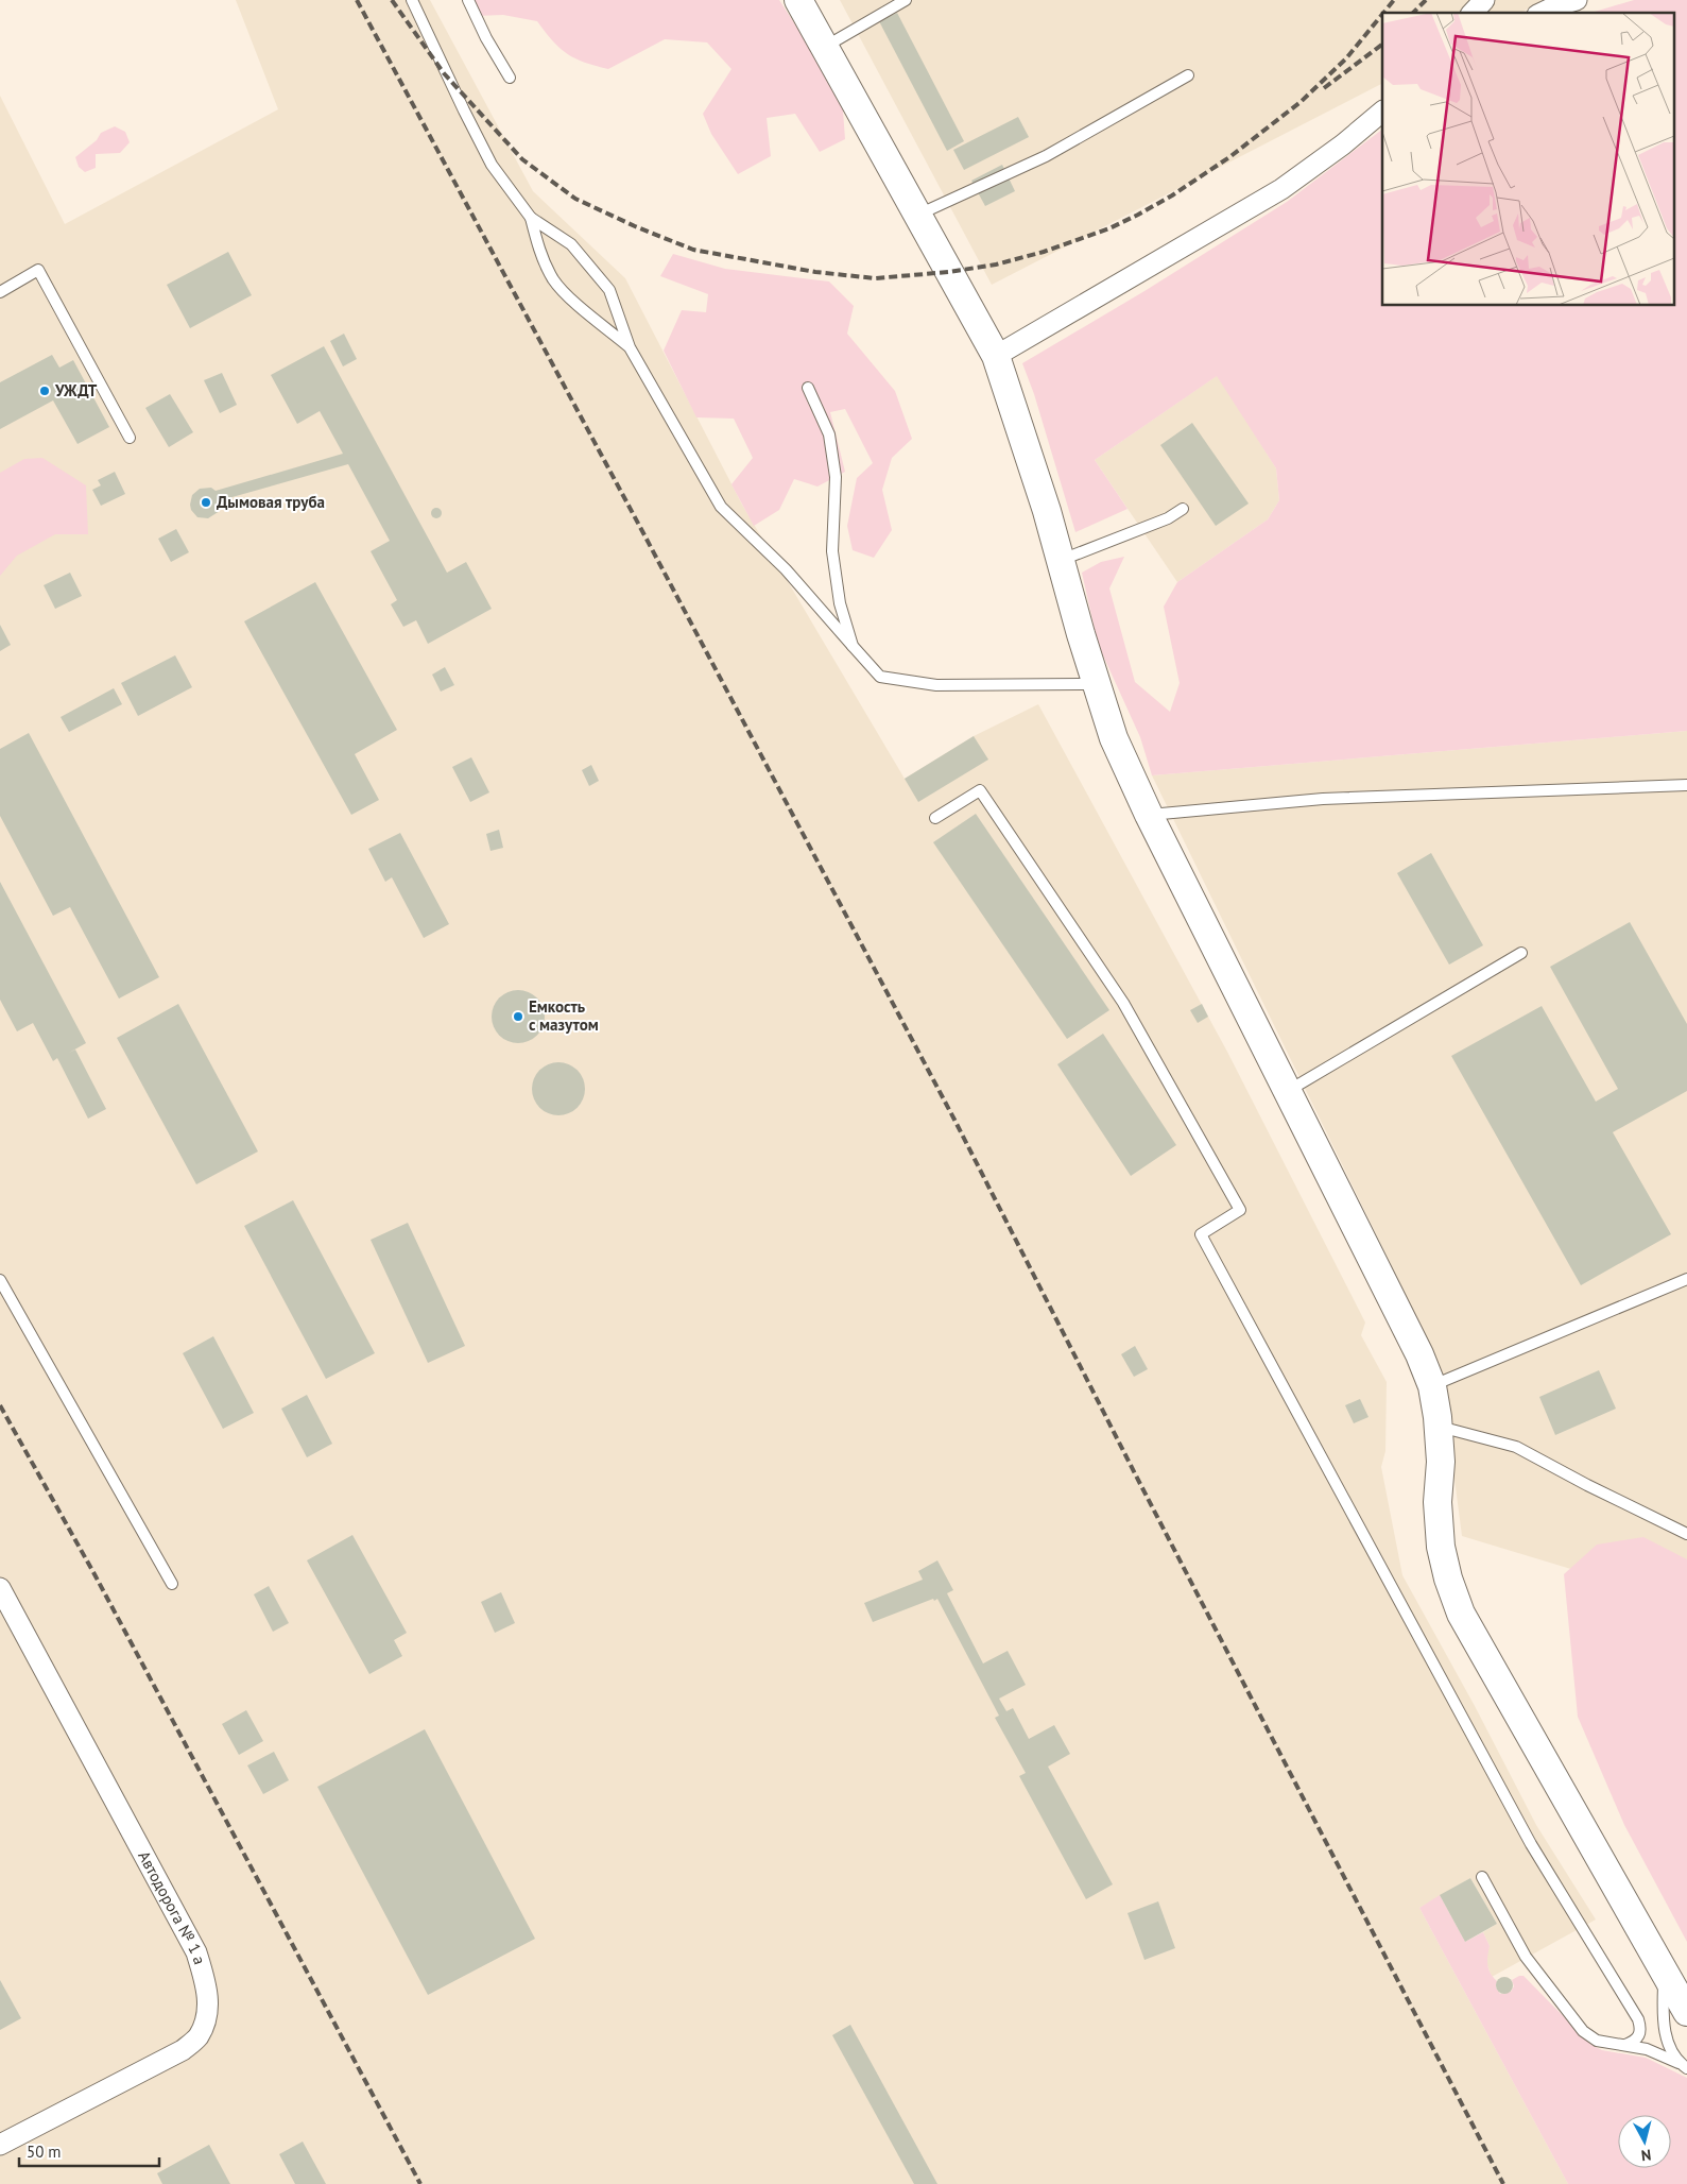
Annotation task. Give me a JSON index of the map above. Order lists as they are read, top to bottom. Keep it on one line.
{"streets":{"street":["Автодорога № 1 а"]},"places":["УЖДТ","Дымовая труба","Емкость с мазутом"],"scale_bar":"50 m","north":"bottom"}
